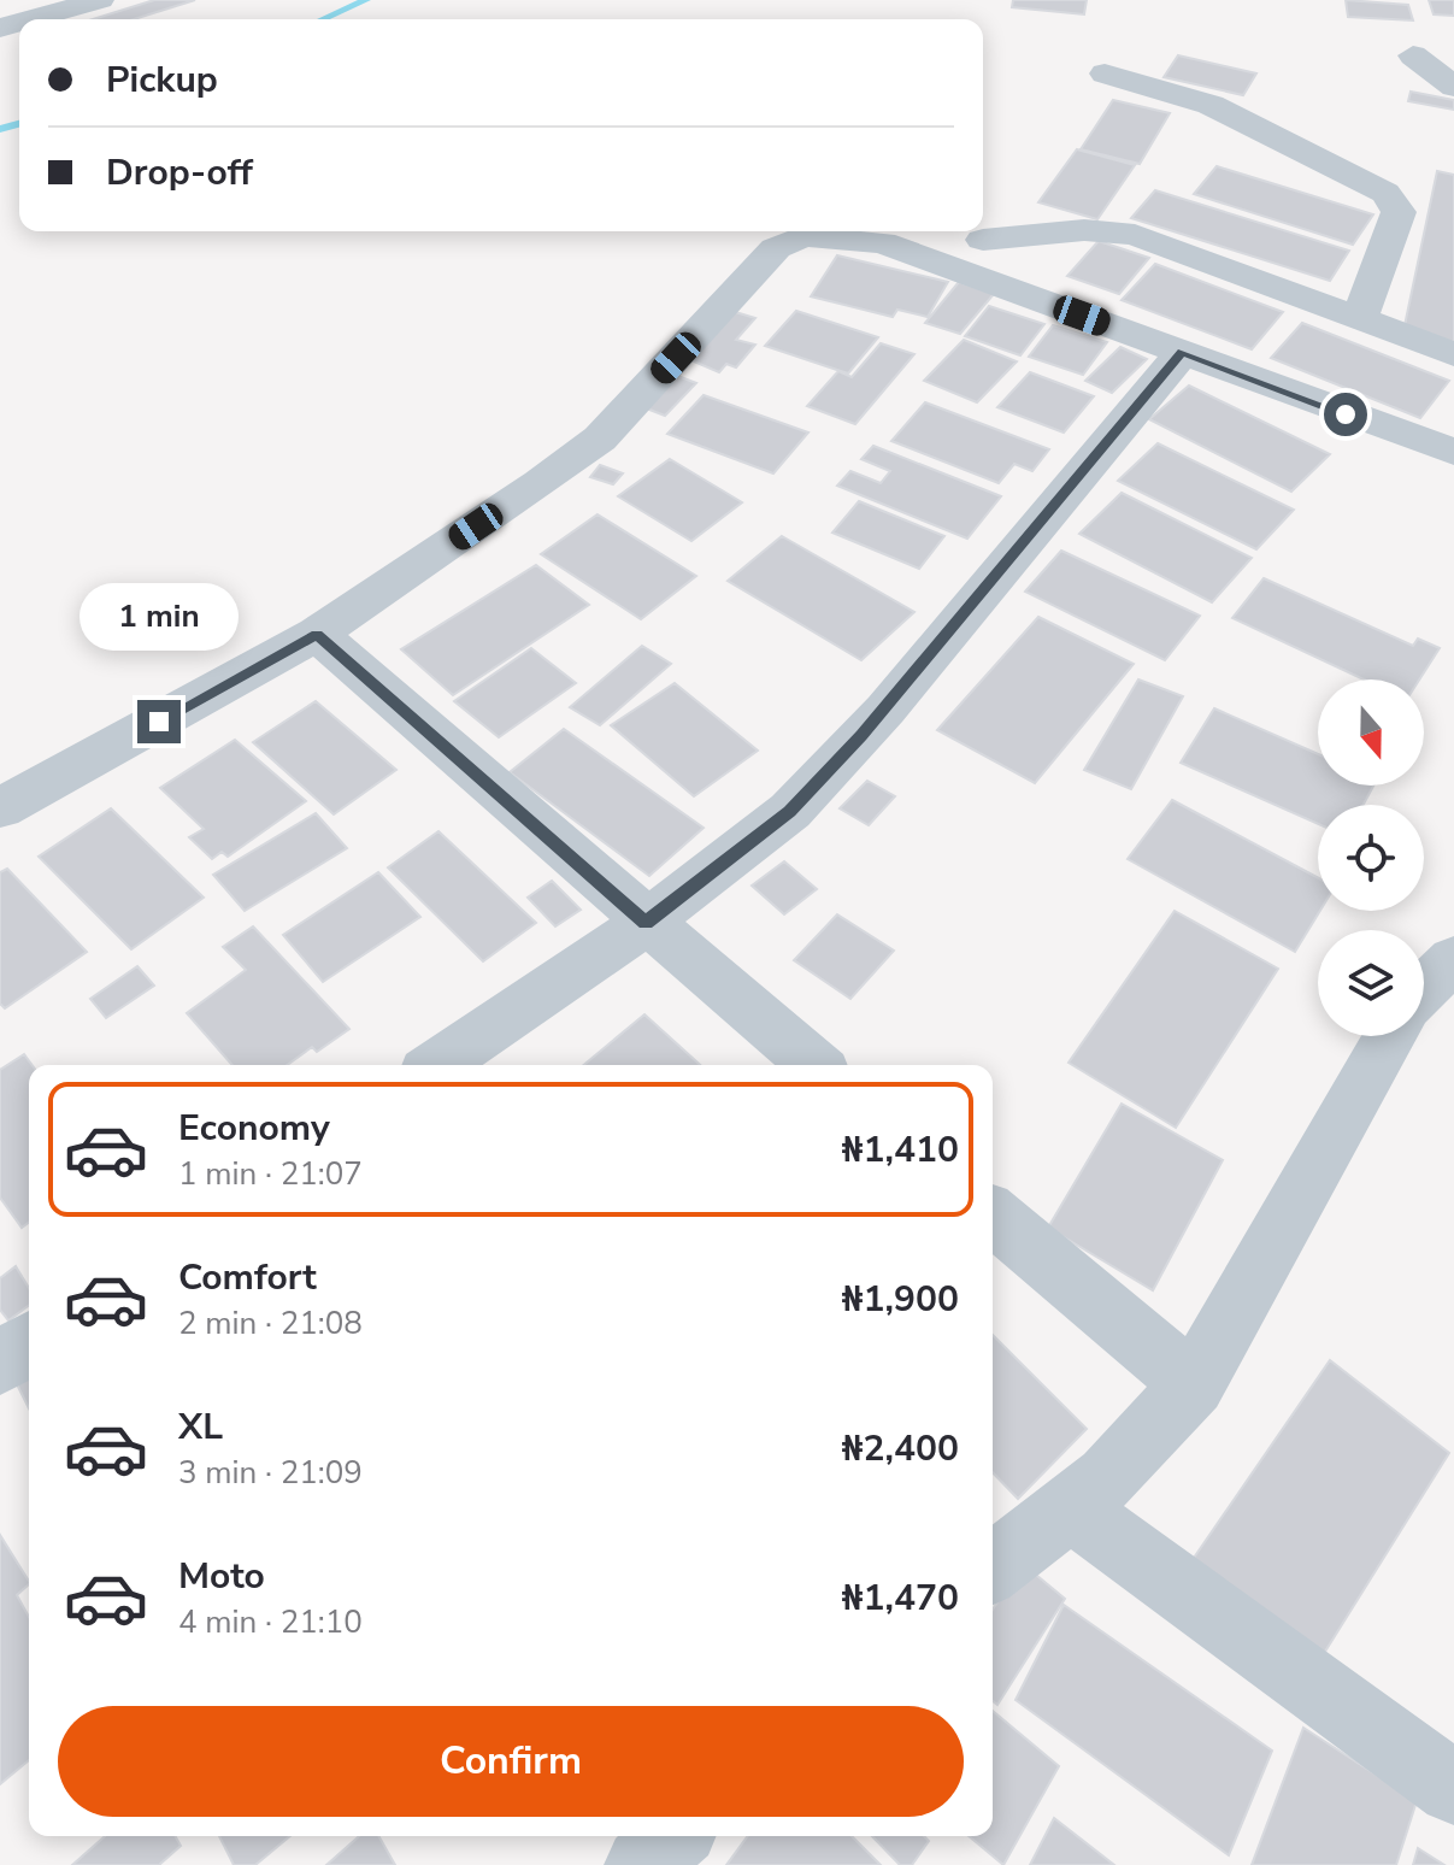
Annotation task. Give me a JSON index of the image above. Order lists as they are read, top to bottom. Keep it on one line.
{"north":"bottom","page":{"banner":["Pickup","Drop-off"],"bubble":"1 min","list":[{"name":"Economy","note":"1 min · 21:07","value":"₦1,410"},{"name":"Comfort","note":"2 min · 21:08","value":"₦1,900"},{"name":"XL","note":"3 min · 21:09","value":"₦2,400"},{"name":"Moto","note":"4 min · 21:10","value":"₦1,470"}],"buttons":"Confirm"}}
